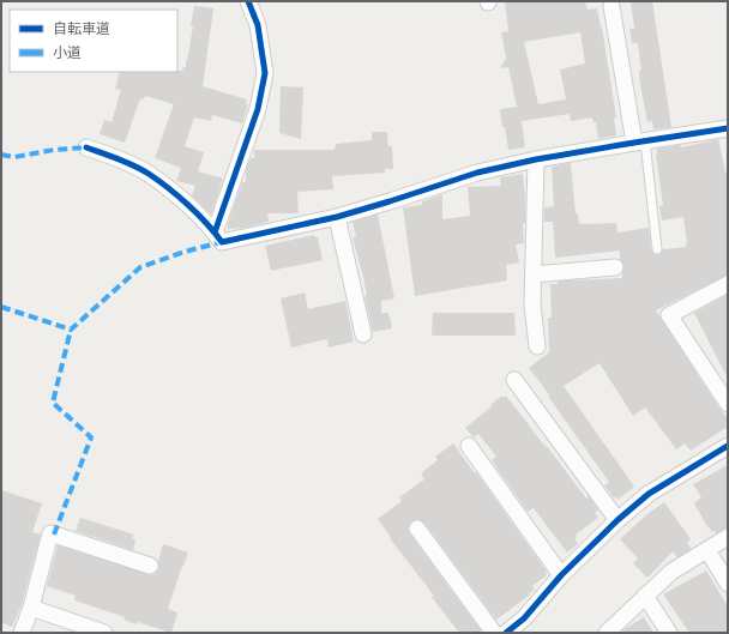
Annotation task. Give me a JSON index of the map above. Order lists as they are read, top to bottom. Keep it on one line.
{"legend":["自転車道","小道"]}
